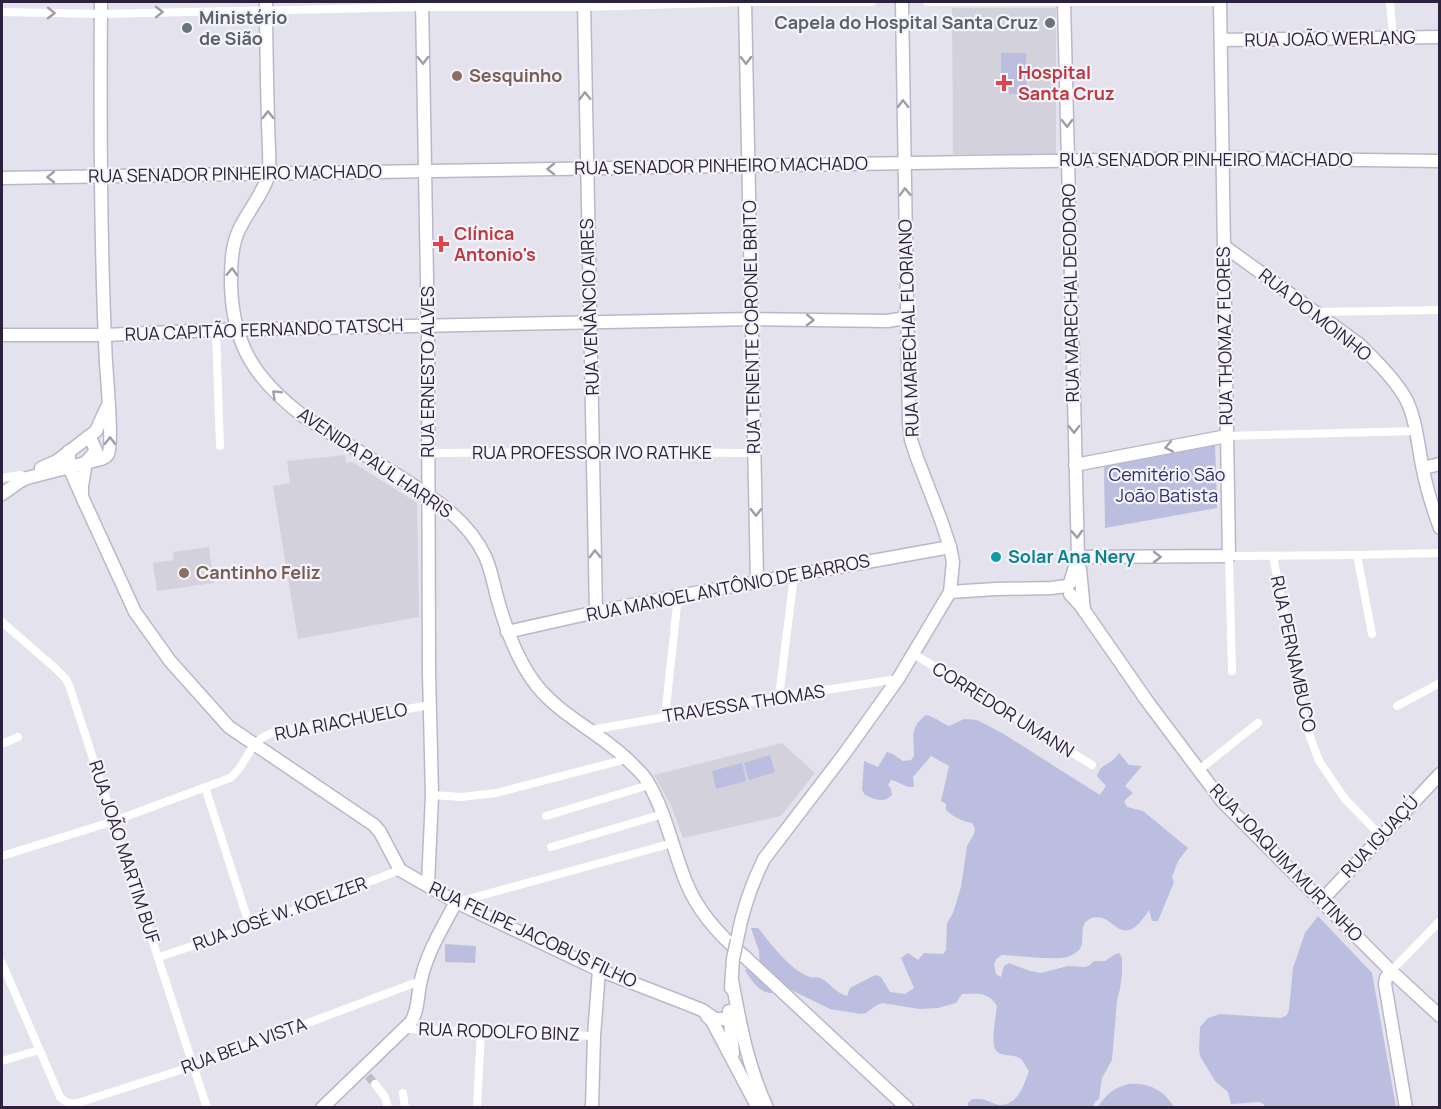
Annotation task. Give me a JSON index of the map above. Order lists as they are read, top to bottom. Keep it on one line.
{"streets":{"main road":["RUA JOÃO WERLANG","RUA SENADOR PINHEIRO MACHADO","RUA MARECHAL DEODORO","RUA VENÂNCIO AIRES","RUA DO MOINHO","RUA TENENTE CORONEL BRITO","RUA MARECHAL FLORIANO","RUA CAPITÃO FERNANDO TATSCH","RUA THOMAZ FLORES","RUA ERNESTO ALVES","AVENIDA PAUL HARRIS","RUA MANOEL ANTÔNIO DE BARROS","RUA IGUAÇÚ","RUA JOAQUIM MURTINHO","RUA FELIPE JACOBUS FILHO"],"street":["RUA PROFESSOR IVO RATHKE","RUA PERNAMBUCO","TRAVESSA THOMAS","CORREDOR UMANN","RUA RIACHUELO","RUA JOÃO MARTIM BUF","RUA JOSÉ W. KOELZER","RUA RODOLFO BINZ","RUA BELA VISTA"]},"crossings":[["RUA JOÃO WERLANG","RUA THOMAZ FLORES"],["RUA SENADOR PINHEIRO MACHADO","RUA MARECHAL DEODORO"],["RUA SENADOR PINHEIRO MACHADO","RUA VENÂNCIO AIRES"],["RUA SENADOR PINHEIRO MACHADO","RUA TENENTE CORONEL BRITO"],["RUA SENADOR PINHEIRO MACHADO","RUA MARECHAL FLORIANO"],["RUA SENADOR PINHEIRO MACHADO","RUA THOMAZ FLORES"],["RUA SENADOR PINHEIRO MACHADO","RUA ERNESTO ALVES"],["RUA SENADOR PINHEIRO MACHADO","AVENIDA PAUL HARRIS"],["RUA MARECHAL DEODORO","RUA JOAQUIM MURTINHO"],["RUA VENÂNCIO AIRES","RUA CAPITÃO FERNANDO TATSCH"],["RUA VENÂNCIO AIRES","RUA PROFESSOR IVO RATHKE"],["RUA VENÂNCIO AIRES","RUA MANOEL ANTÔNIO DE BARROS"],["RUA DO MOINHO","RUA THOMAZ FLORES"],["RUA TENENTE CORONEL BRITO","RUA CAPITÃO FERNANDO TATSCH"],["RUA TENENTE CORONEL BRITO","RUA PROFESSOR IVO RATHKE"],["RUA TENENTE CORONEL BRITO","RUA MANOEL ANTÔNIO DE BARROS"],["RUA MARECHAL FLORIANO","RUA CAPITÃO FERNANDO TATSCH"],["RUA MARECHAL FLORIANO","AVENIDA PAUL HARRIS"],["RUA MARECHAL FLORIANO","RUA MANOEL ANTÔNIO DE BARROS"],["RUA MARECHAL FLORIANO","TRAVESSA THOMAS"],["RUA MARECHAL FLORIANO","CORREDOR UMANN"],["RUA MARECHAL FLORIANO","RUA FELIPE JACOBUS FILHO"],["RUA CAPITÃO FERNANDO TATSCH","RUA ERNESTO ALVES"],["RUA CAPITÃO FERNANDO TATSCH","AVENIDA PAUL HARRIS"],["RUA ERNESTO ALVES","RUA PROFESSOR IVO RATHKE"],["RUA ERNESTO ALVES","AVENIDA PAUL HARRIS"],["RUA ERNESTO ALVES","RUA RIACHUELO"],["RUA ERNESTO ALVES","RUA FELIPE JACOBUS FILHO"],["AVENIDA PAUL HARRIS","RUA MANOEL ANTÔNIO DE BARROS"],["AVENIDA PAUL HARRIS","TRAVESSA THOMAS"],["RUA PERNAMBUCO","RUA IGUAÇÚ"],["RUA IGUAÇÚ","RUA JOAQUIM MURTINHO"],["RUA JOÃO MARTIM BUF","RUA JOSÉ W. KOELZER"],["RUA JOÃO MARTIM BUF","RUA BELA VISTA"],["RUA JOSÉ W. KOELZER","RUA FELIPE JACOBUS FILHO"]],"one_way":["RUA MARECHAL DEODORO","RUA VENÂNCIO AIRES","RUA TENENTE CORONEL BRITO","AVENIDA PAUL HARRIS"],"parks":["Cemitério São João Batista"],"places":{"other":["Capela do Hospital Santa Cruz","Ministério de Sião","Sesquinho","Solar Ana Nery","Cantinho Feliz"],"health":["Hospital Santa Cruz","Clínica Antonio's"]}}
